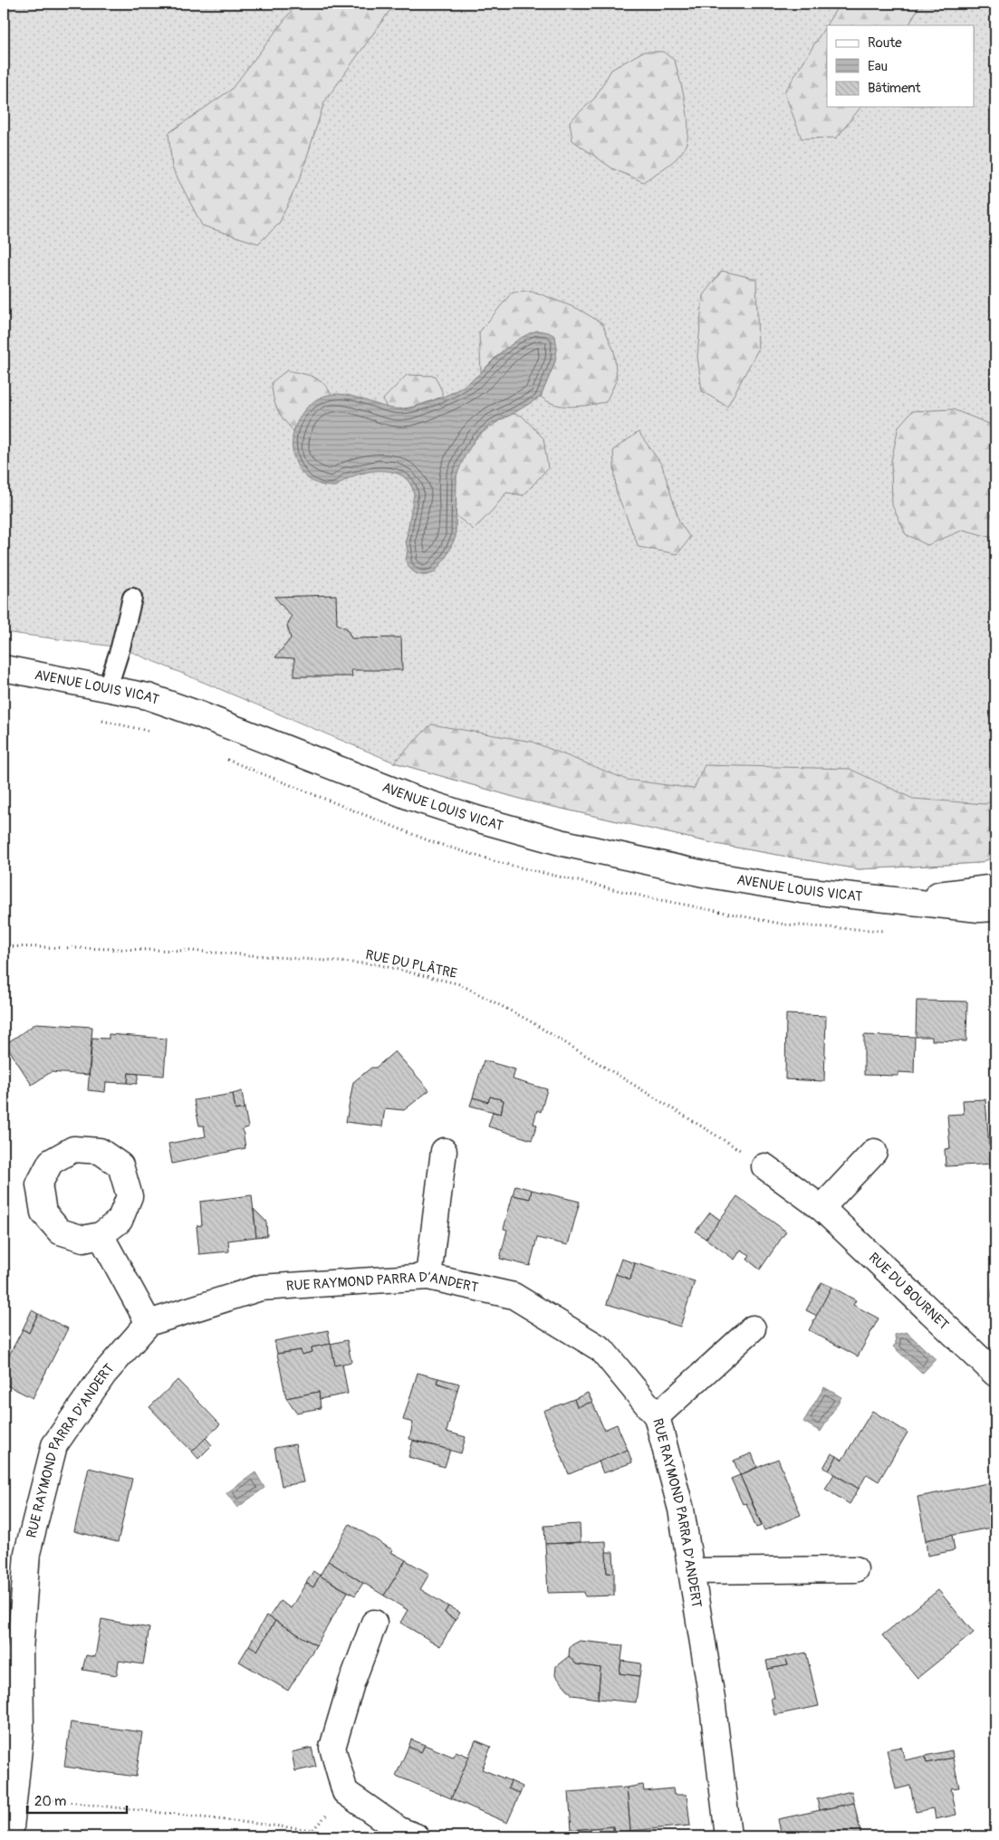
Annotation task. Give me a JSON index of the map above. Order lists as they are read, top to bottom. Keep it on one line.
{"streets":{"street":["AVENUE LOUIS VICAT","RUE RAYMOND PARRA D'ANDERT","RUE DU BOURNET"],"path":["RUE DU PLÂTRE"]},"crossings":[["RUE DU PLÂTRE","RUE DU BOURNET"]],"legend":["Route","Eau","Bâtiment"],"scale_bar":"20 m"}
